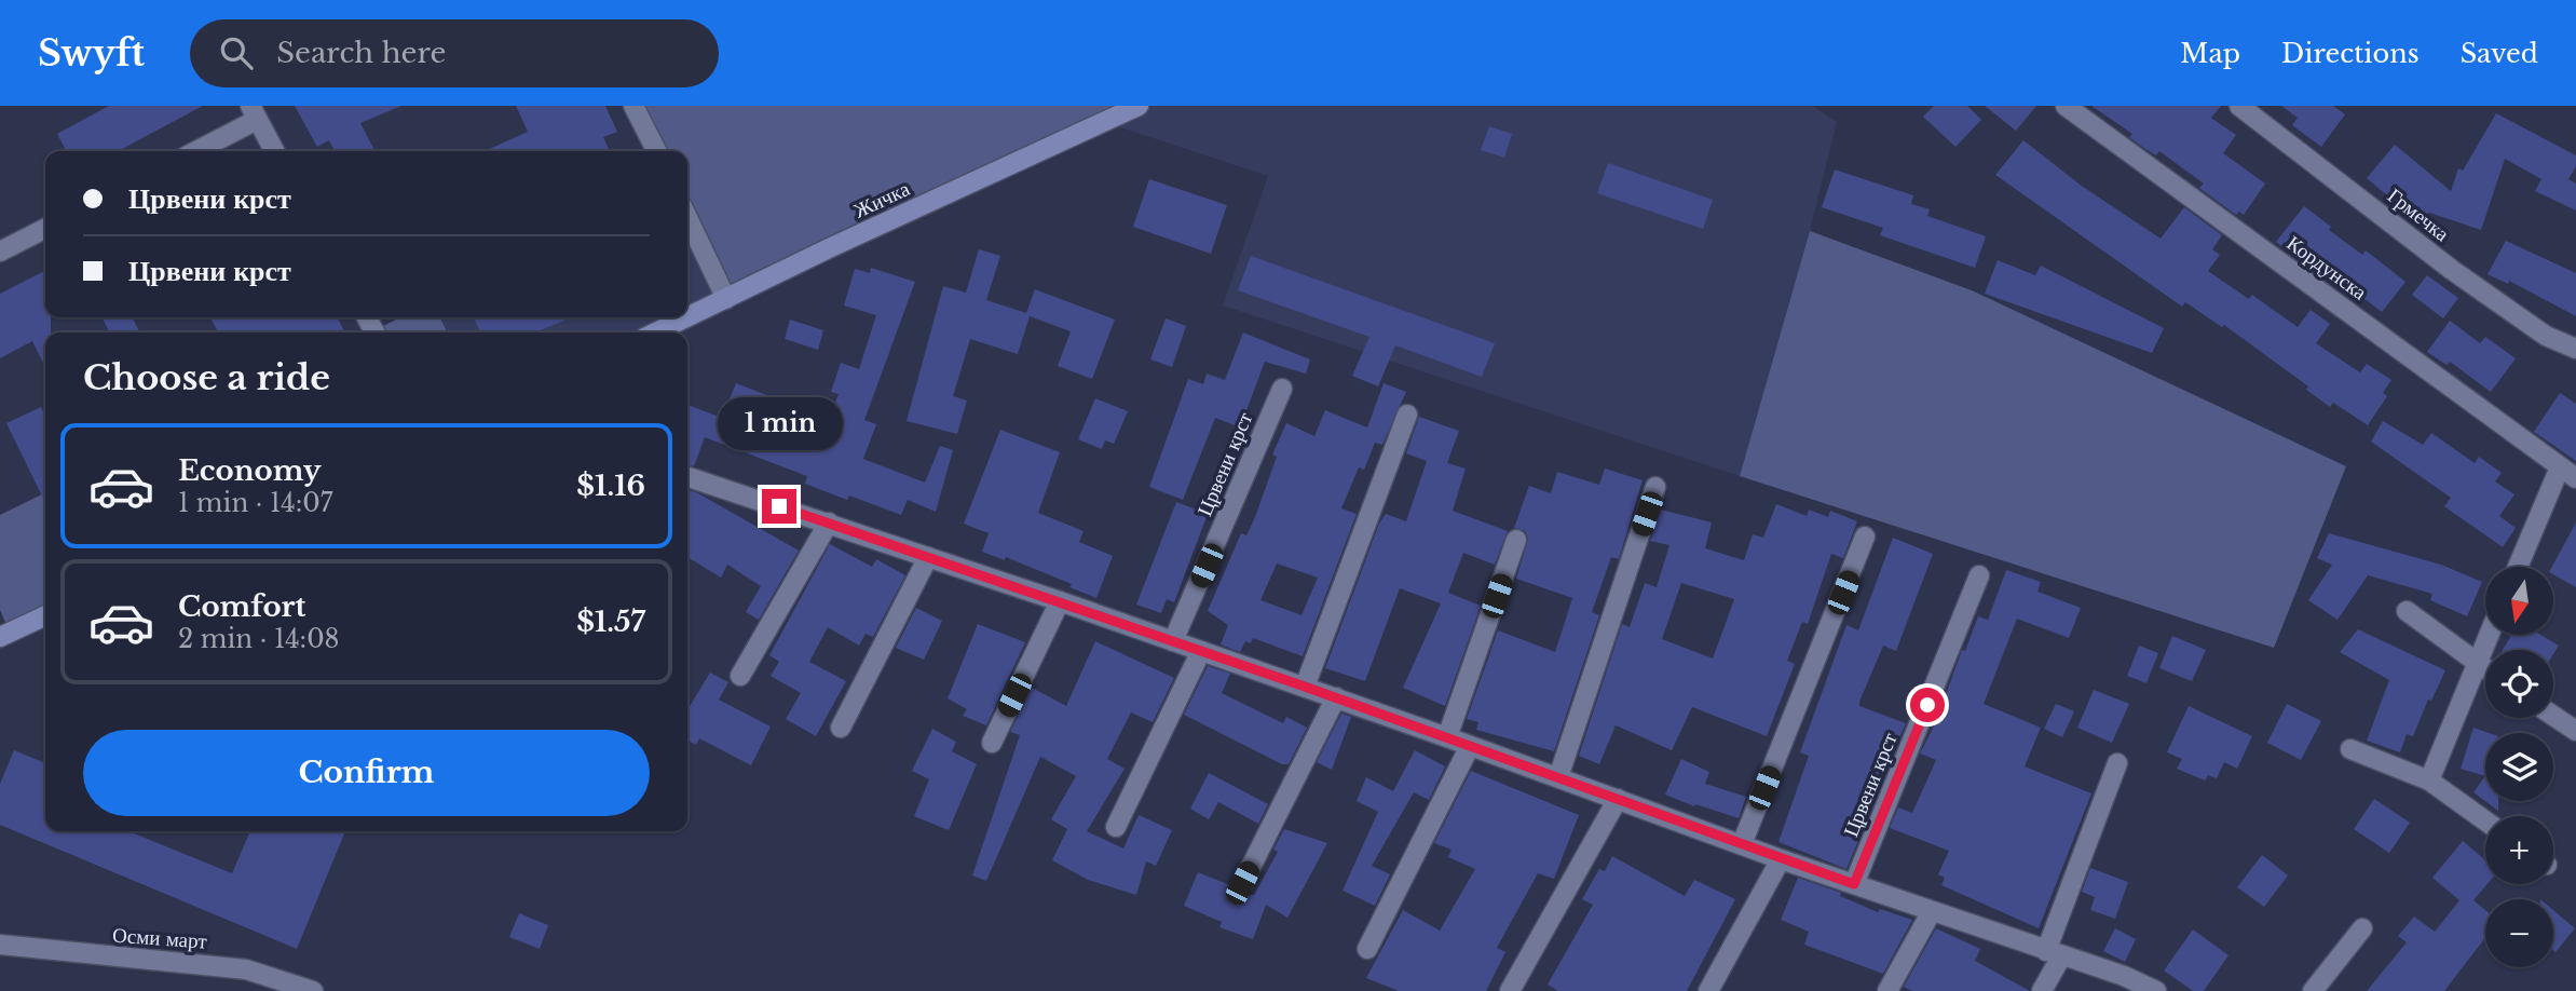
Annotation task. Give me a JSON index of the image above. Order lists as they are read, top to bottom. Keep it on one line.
{"streets":{"main road":["Жичка"],"street":["Грмечка","Кордунска","Црвени крст","Осми март"]},"north":"bottom","page":{"header":"Swyft","search":"Search here","nav":["Map","Directions","Saved"],"banner":["Црвени крст","Црвени крст"],"heading":"Choose a ride","bubble":"1 min","list":[{"name":"Economy","note":"1 min · 14:07","value":"$1.16"},{"name":"Comfort","note":"2 min · 14:08","value":"$1.57"}],"map_buttons":["+","−"],"buttons":"Confirm"}}
